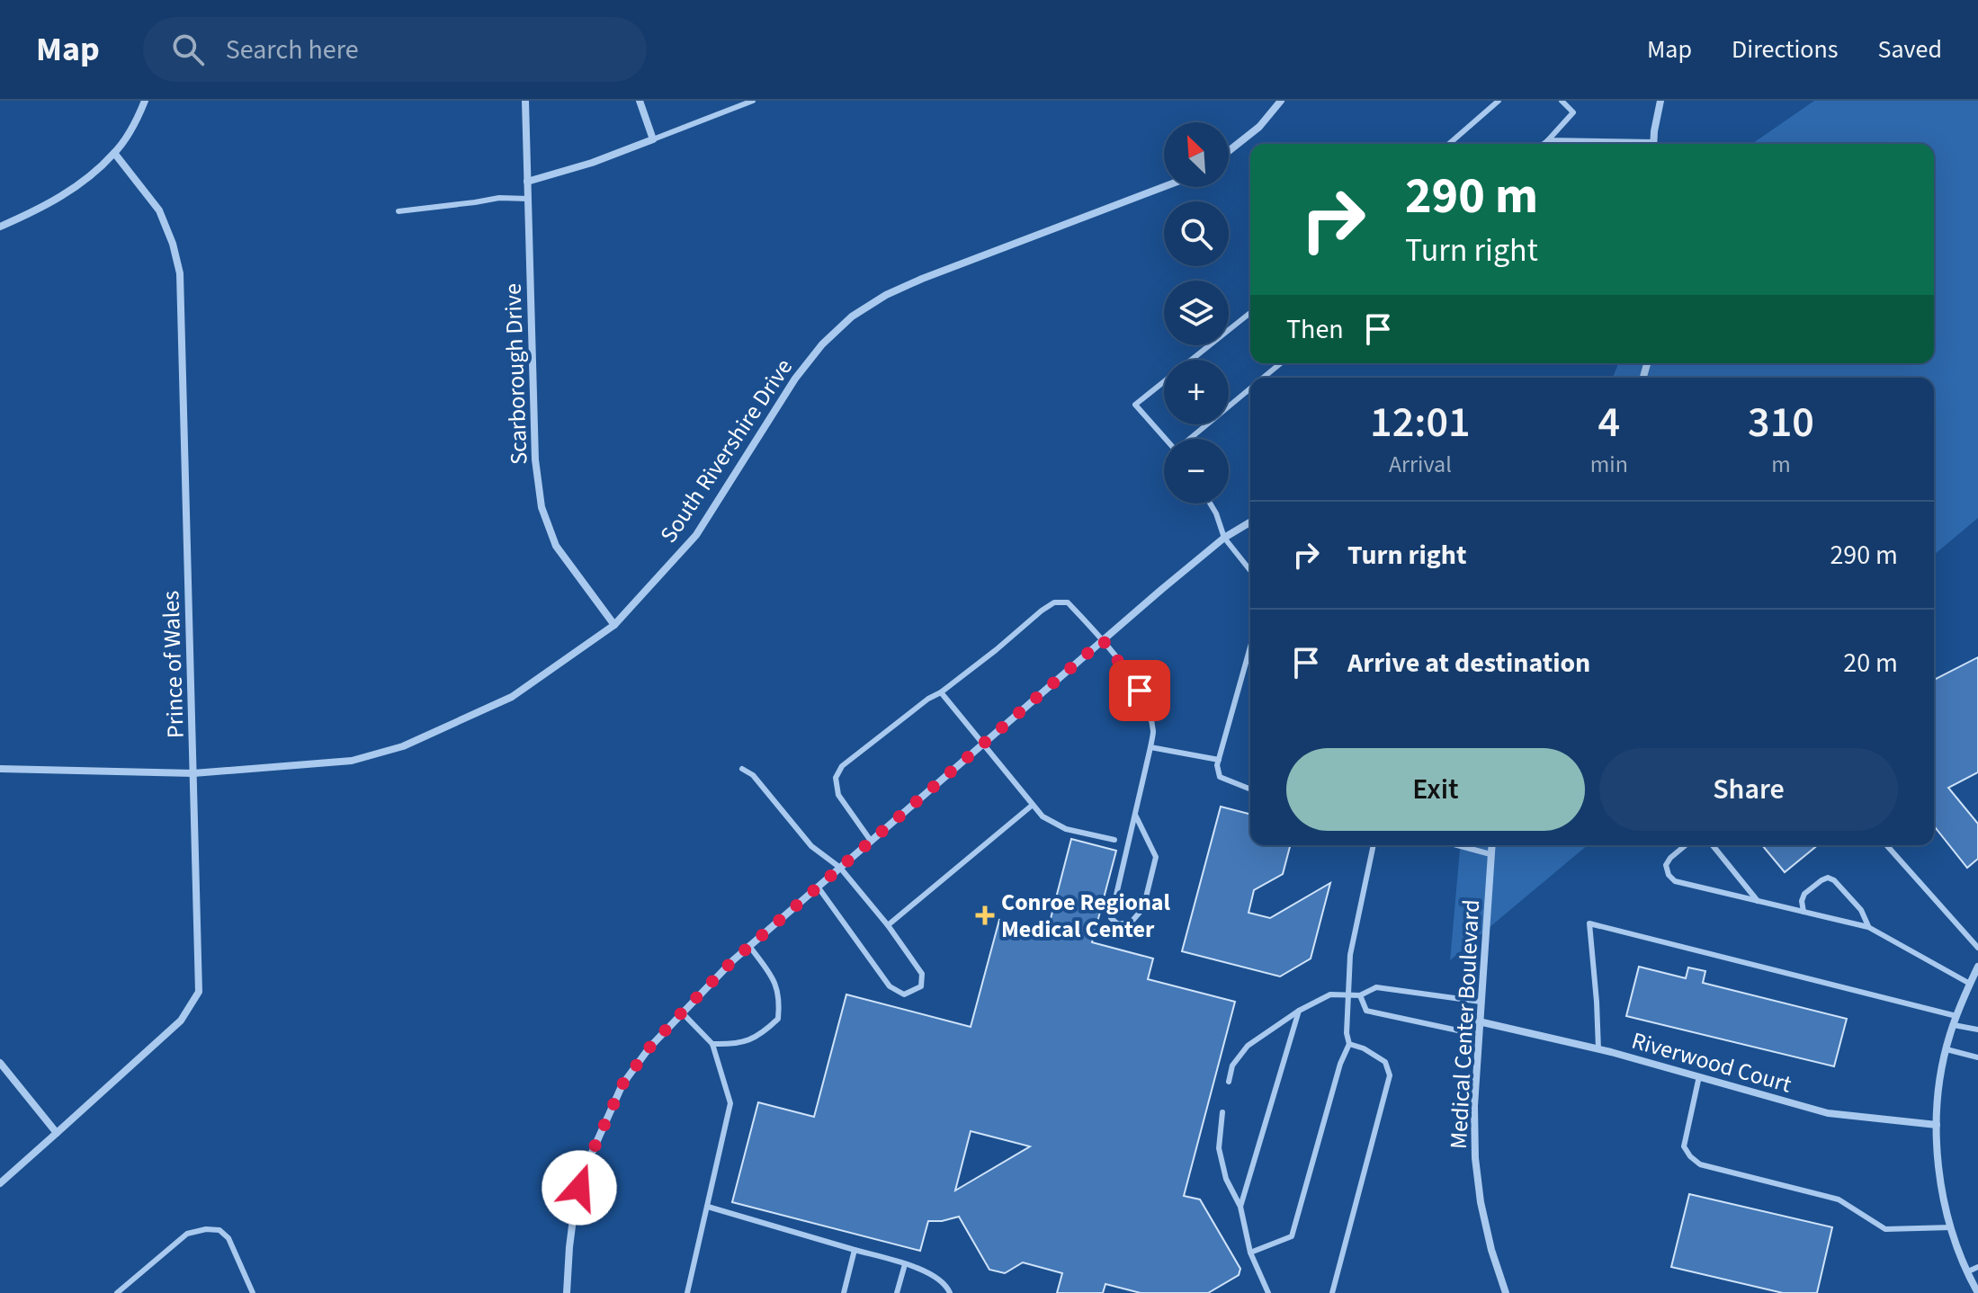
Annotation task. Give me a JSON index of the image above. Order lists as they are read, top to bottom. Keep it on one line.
{"streets":{"street":["Scarborough Drive","South Rivershire Drive","Prince of Wales","Medical Center Boulevard","Riverwood Court"]},"crossings":[["Scarborough Drive","South Rivershire Drive"],["South Rivershire Drive","Prince of Wales"],["Medical Center Boulevard","Riverwood Court"]],"places":{"health":["Conroe Regional Medical Center"]},"north":"top left","page":{"header":"Map","search":"Search here","nav":["Map","Directions","Saved"],"map_buttons":["+","−"],"turn":["290 m","Turn right"],"then":"Then","eta":["12:01","Arrival","4","min","310","m"],"list":[{"name":"Turn right","value":"290 m"},{"name":"Arrive at destination","value":"20 m"}],"buttons":["Exit","Share"]}}
